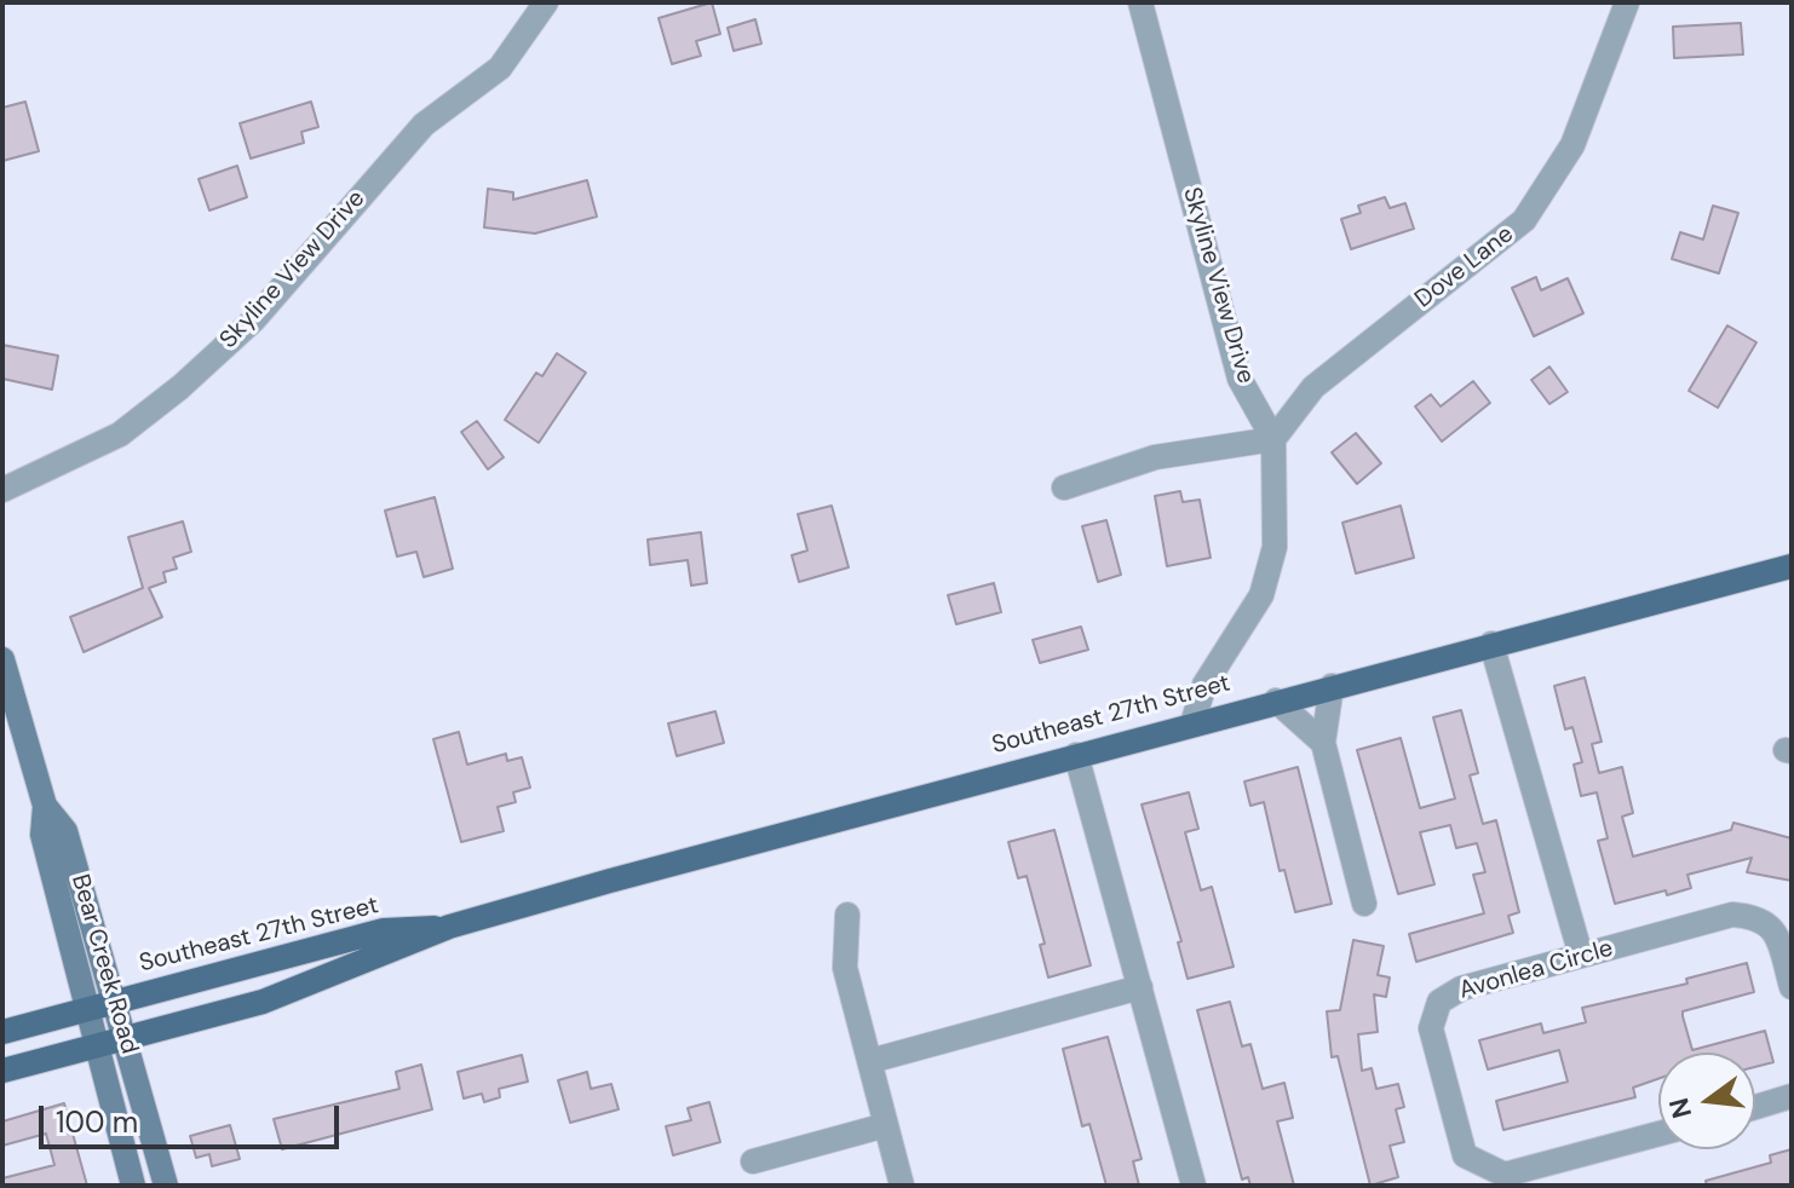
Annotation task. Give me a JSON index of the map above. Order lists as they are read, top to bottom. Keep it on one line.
{"streets":{"main road":["Southeast 27th Street"],"street":["Dove Lane","Skyline View Drive","Bear Creek Road","Avonlea Circle"]},"crossings":[["Dove Lane","Skyline View Drive"],["Skyline View Drive","Southeast 27th Street"],["Southeast 27th Street","Bear Creek Road"]],"scale_bar":"100 m","north":"left"}
